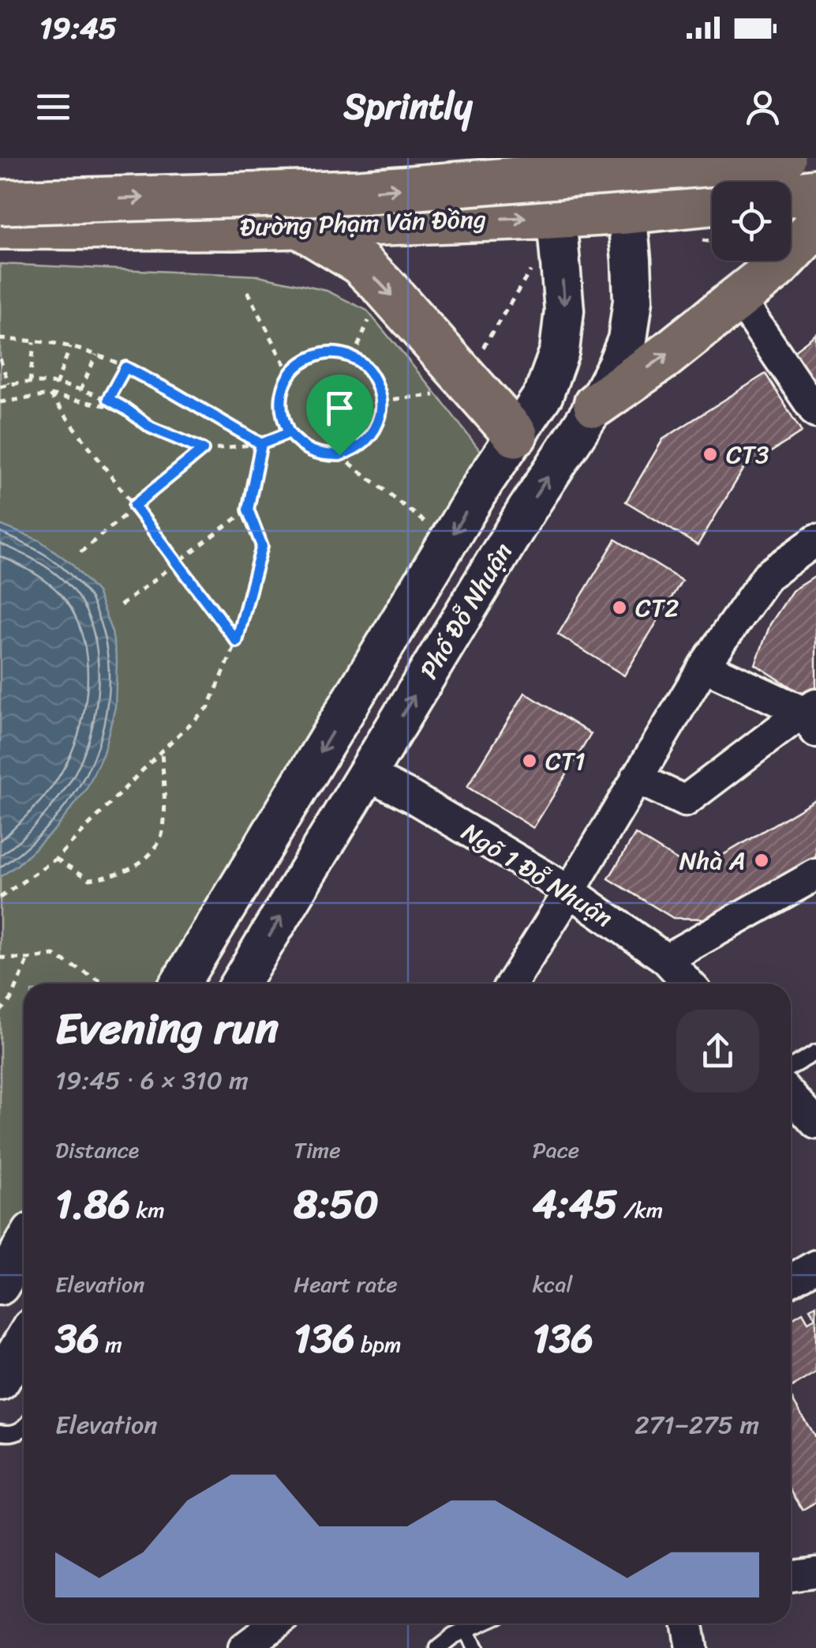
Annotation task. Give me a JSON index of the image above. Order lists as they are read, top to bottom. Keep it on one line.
{"streets":{"main road":["Đường Phạm Văn Đồng"],"street":["Phố Đỗ Nhuận","Ngõ 1 Đỗ Nhuận"]},"crossings":[["Đường Phạm Văn Đồng","Phố Đỗ Nhuận"],["Phố Đỗ Nhuận","Ngõ 1 Đỗ Nhuận"]],"places":["CT3","CT2","CT1","Nhà A"],"page":{"status":"19:45","header":"Sprintly","heading":["Evening run","19:45 · 6 × 310 m"],"stats":[["Distance","1.86 km"],["Time","8:50"],["Pace","4:45 /km"],["Elevation","36 m"],["Heart rate","136 bpm"],["kcal","136"]],"chart":["Elevation","271–275 m"]}}
